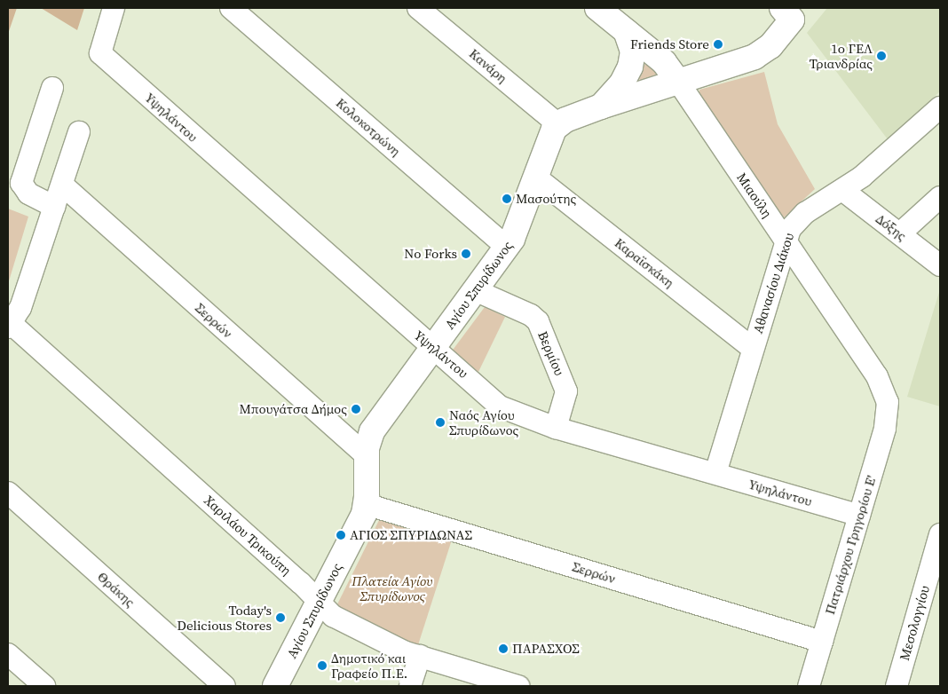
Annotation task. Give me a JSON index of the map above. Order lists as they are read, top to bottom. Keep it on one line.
{"streets":{"street":["Κανάρη","Υψηλάντου","Κολοκοτρώνη","Μιαούλη","Δόξης","Καραϊσκάκη","Αθανασίου Διάκου","Αγίου Σπυρίδωνος","Σερρών","Βερμίου","Χαριλάου Τρικούπη","Πατριάρχου Γρηγορίου Ε'","Θράκης","Μεσολογγίου"]},"crossings":[["Κανάρη","Αγίου Σπυρίδωνος"],["Υψηλάντου","Αθανασίου Διάκου"],["Υψηλάντου","Αγίου Σπυρίδωνος"],["Υψηλάντου","Βερμίου"],["Υψηλάντου","Πατριάρχου Γρηγορίου Ε'"],["Κολοκοτρώνη","Αγίου Σπυρίδωνος"],["Μιαούλη","Αθανασίου Διάκου"],["Μιαούλη","Πατριάρχου Γρηγορίου Ε'"],["Δόξης","Αθανασίου Διάκου"],["Καραϊσκάκη","Αθανασίου Διάκου"],["Καραϊσκάκη","Αγίου Σπυρίδωνος"],["Αγίου Σπυρίδωνος","Σερρών"],["Αγίου Σπυρίδωνος","Βερμίου"],["Αγίου Σπυρίδωνος","Χαριλάου Τρικούπη"],["Σερρών","Πατριάρχου Γρηγορίου Ε'"]],"parks":["Πλατεία Αγίου Σπυρίδωνος"],"places":["Friends Store","1o ΓΕΛ Τριανδρίας","Μασούτης","No Forks","Μπουγάτσα Δήμος","Ναός Αγίου Σπυρίδωνος","ΑΓΙΟΣ ΣΠΥΡΙΔΩΝΑΣ","Today's Delicious Stores","ΠΑΡΑΣΧΟΣ","Δημοτικό και Γραφείο Π.Ε."]}
